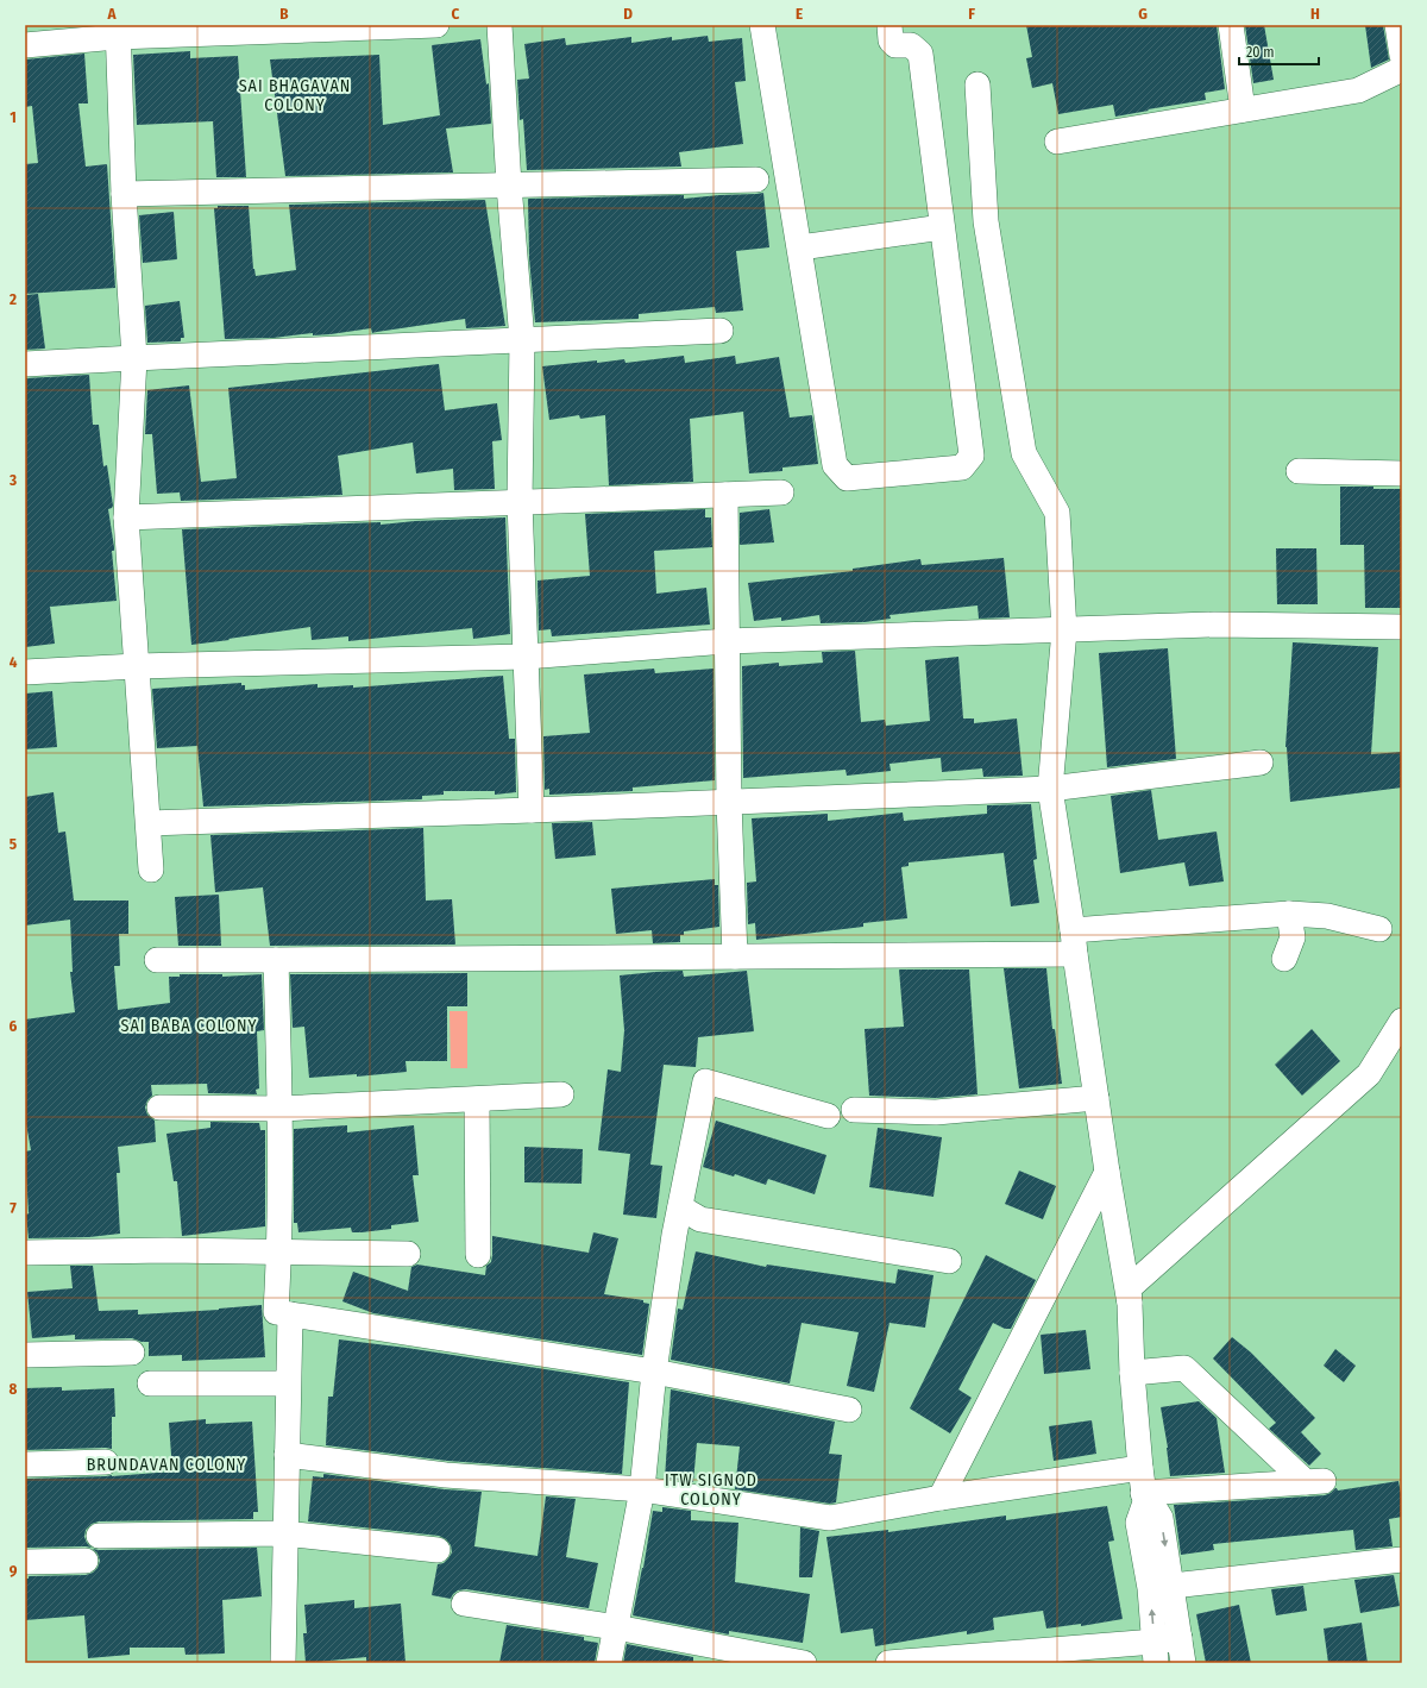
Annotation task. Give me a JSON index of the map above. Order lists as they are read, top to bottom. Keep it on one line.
{"districts":["SAI BHAGAVAN COLONY","SAI BABA COLONY","BRUNDAVAN COLONY","ITW SIGNOD COLONY"],"scale_bar":"20 m","grid":{"columns":["A","B","C","D","E","F","G","H"],"rows":["1","2","3","4","5","6","7","8","9"]}}
